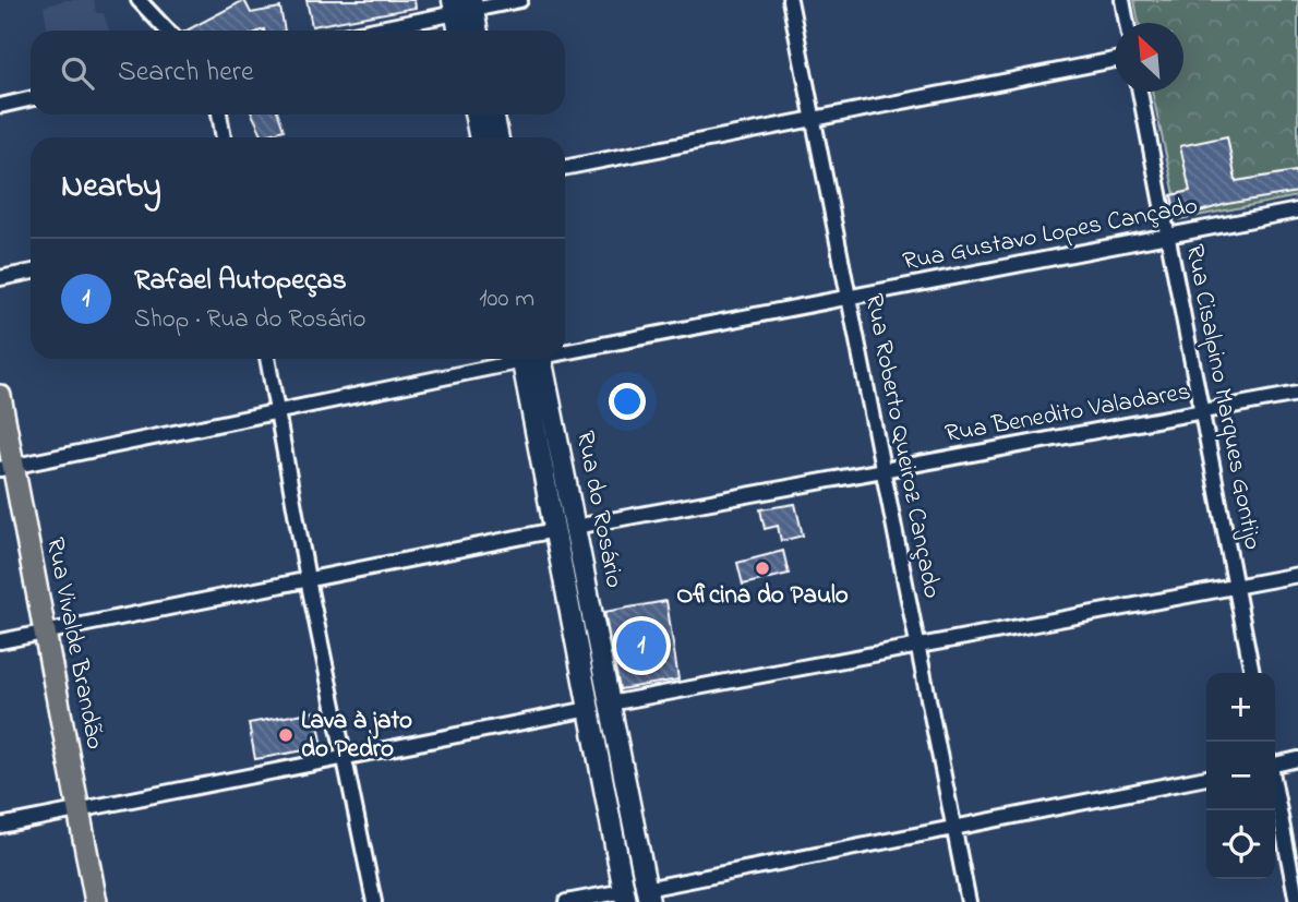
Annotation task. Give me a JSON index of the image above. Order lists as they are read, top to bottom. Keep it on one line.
{"streets":{"main road":["Rua do Rosário","Rua Vivalde Brandão"],"street":["Rua Gustavo Lopes Cançado","Rua Cisalpino Marques Gontijo","Rua Benedito Valadares","Rua Roberto Queiroz Cançado"]},"crossings":[["Rua Gustavo Lopes Cançado","Rua Cisalpino Marques Gontijo"],["Rua Gustavo Lopes Cançado","Rua Roberto Queiroz Cançado"],["Rua Gustavo Lopes Cançado","Rua Vivalde Brandão"],["Rua Cisalpino Marques Gontijo","Rua Benedito Valadares"],["Rua Benedito Valadares","Rua Roberto Queiroz Cançado"],["Rua Benedito Valadares","Rua do Rosário"]],"places":["Oficina do Paulo","Lava à jato do Pedro"],"north":"top left","page":{"search":"Search here","heading":"Nearby","list":[{"mark":"1","name":"Rafael Autopeças","note":"Shop · Rua do Rosário","value":"100 m"}],"pins":"1","map_buttons":["+","−"]}}
